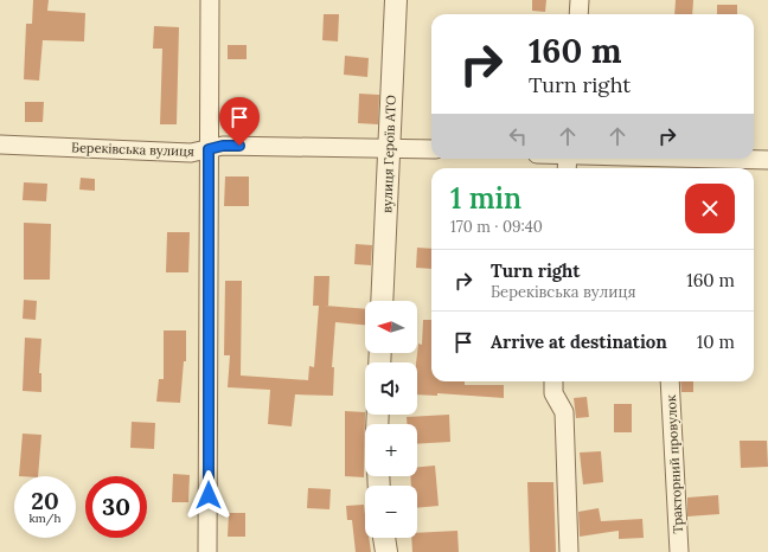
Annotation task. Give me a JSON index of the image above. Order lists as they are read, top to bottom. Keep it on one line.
{"streets":{"street":["Береківська вулиця","вулиця Героїв АТО","Тракторний провулок"]},"crossings":[["Береківська вулиця","вулиця Героїв АТО"]],"north":"left","page":{"turn":["160 m","Turn right"],"heading":["1 min","170 m · 09:40"],"list":[{"name":"Turn right","note":"Береківська вулиця","value":"160 m"},{"name":"Arrive at destination","value":"10 m"}],"map_buttons":["+","−"],"speed":"20 km/h","limit":"30"}}
